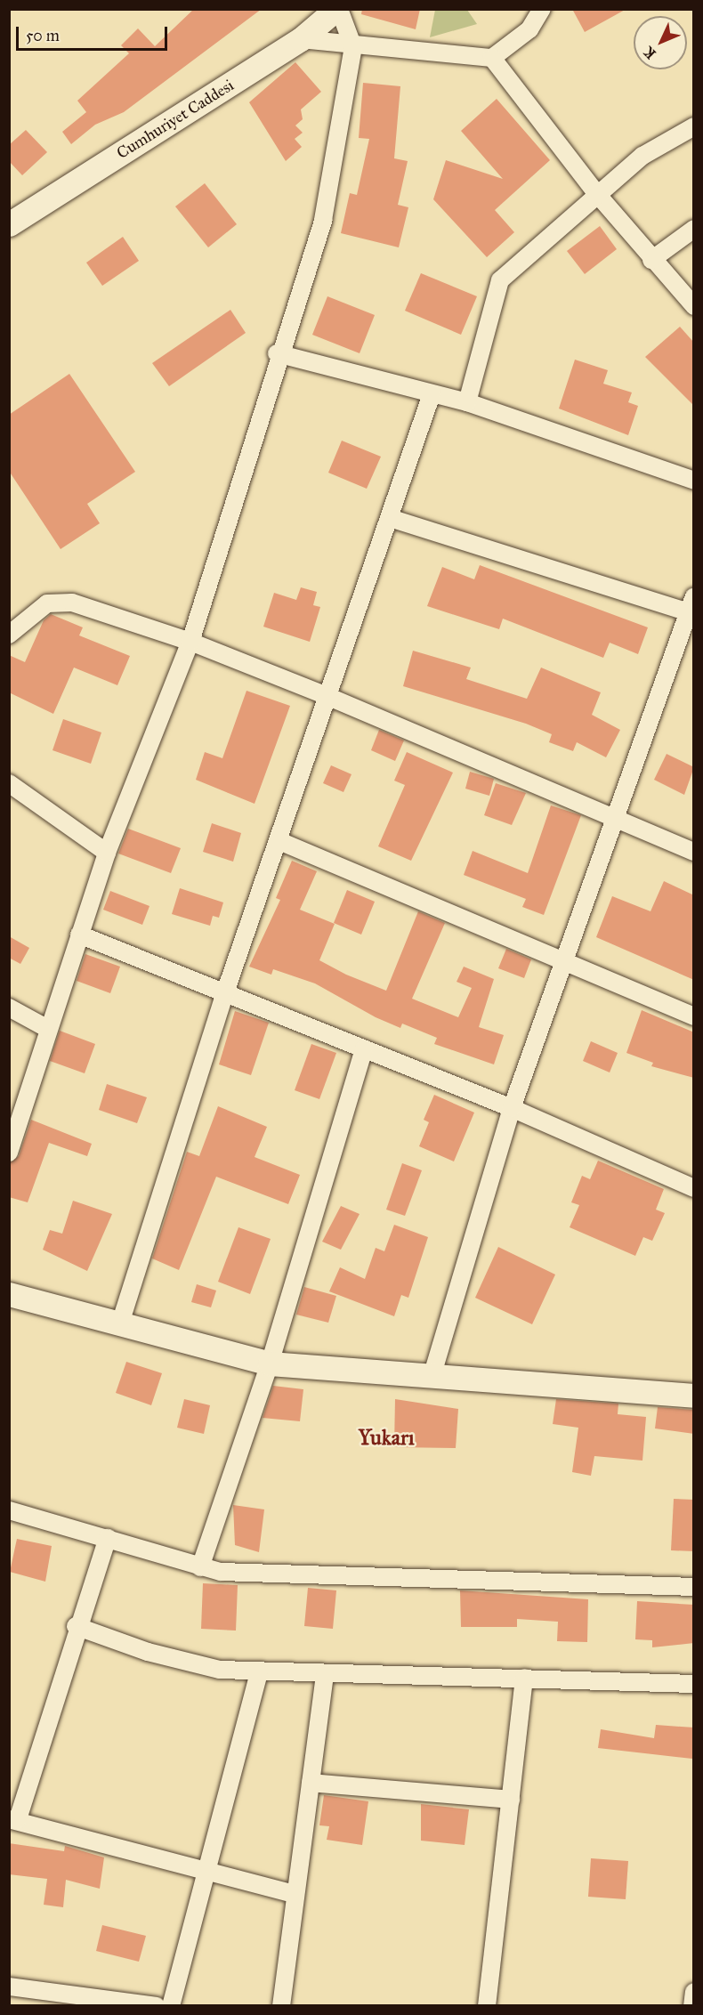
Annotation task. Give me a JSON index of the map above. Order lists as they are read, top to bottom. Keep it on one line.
{"streets":{"street":["Cumhuriyet Caddesi"]},"districts":["Yukarı"],"scale_bar":"50 m","north":"bottom left"}
